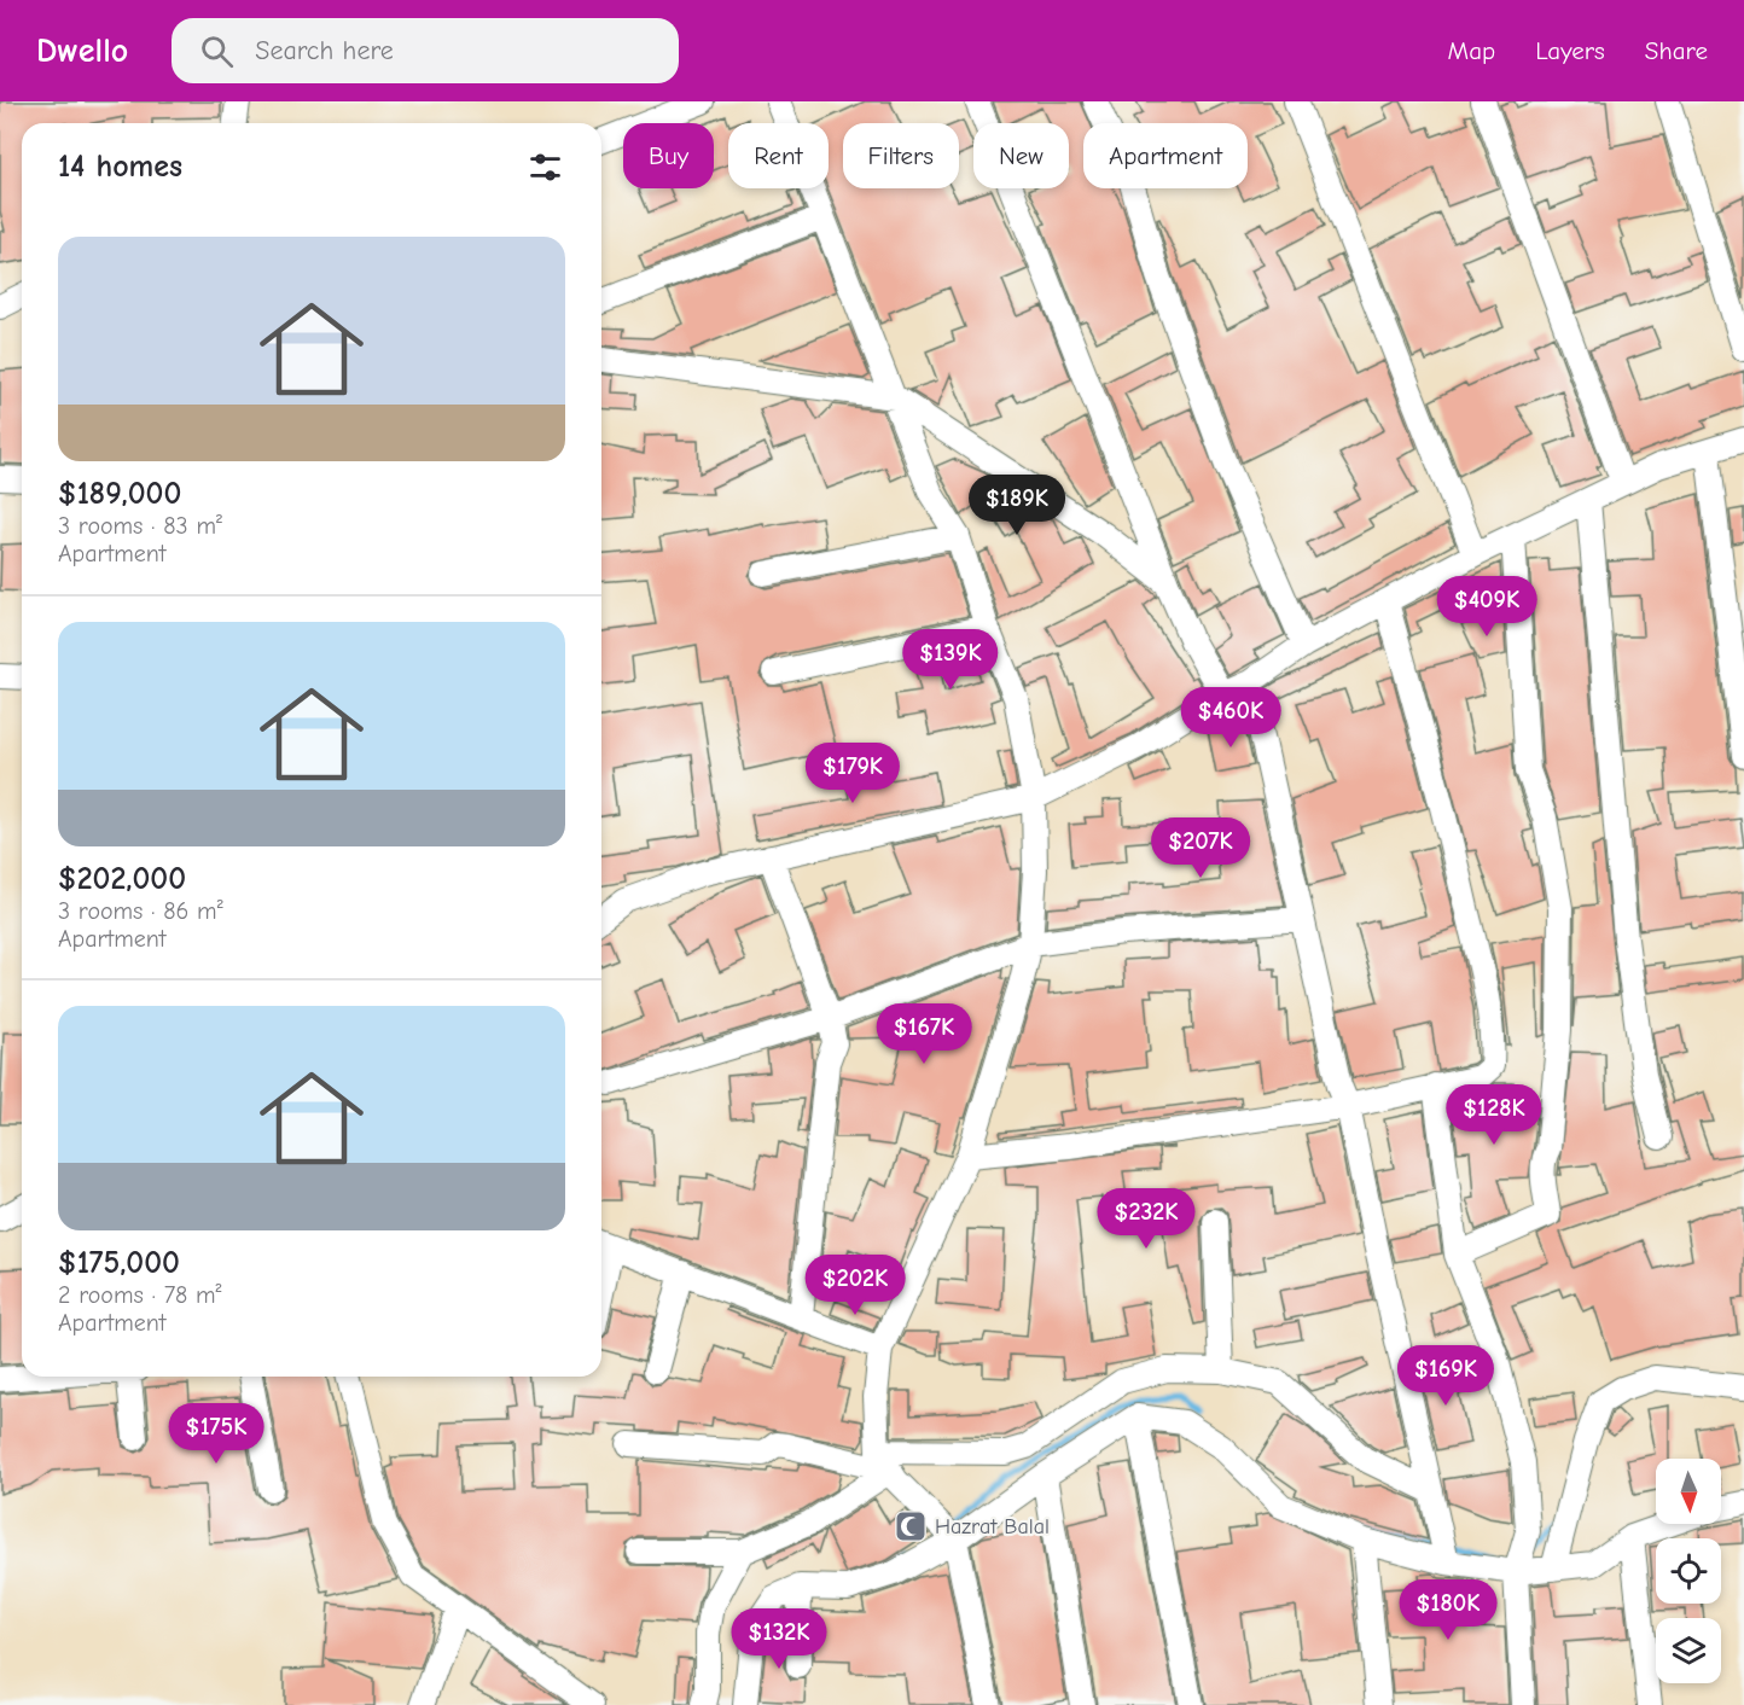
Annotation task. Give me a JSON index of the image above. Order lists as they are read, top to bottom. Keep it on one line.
{"places":{"mosque":["Hazrat Balal"]},"north":"bottom","page":{"header":"Dwello","search":"Search here","nav":["Map","Layers","Share"],"chip":["Buy","Rent","Filters","New","Apartment"],"heading":"14 homes","list":[{"name":"$189,000","note":"3 rooms · 83 m² · Apartment"},{"name":"$202,000","note":"3 rooms · 86 m² · Apartment"},{"name":"$175,000","note":"2 rooms · 78 m² · Apartment"}],"price":["$189K","$409K","$139K","$460K","$179K","$207K","$167K","$128K","$232K","$202K","$169K","$175K","$180K","$132K"]}}
